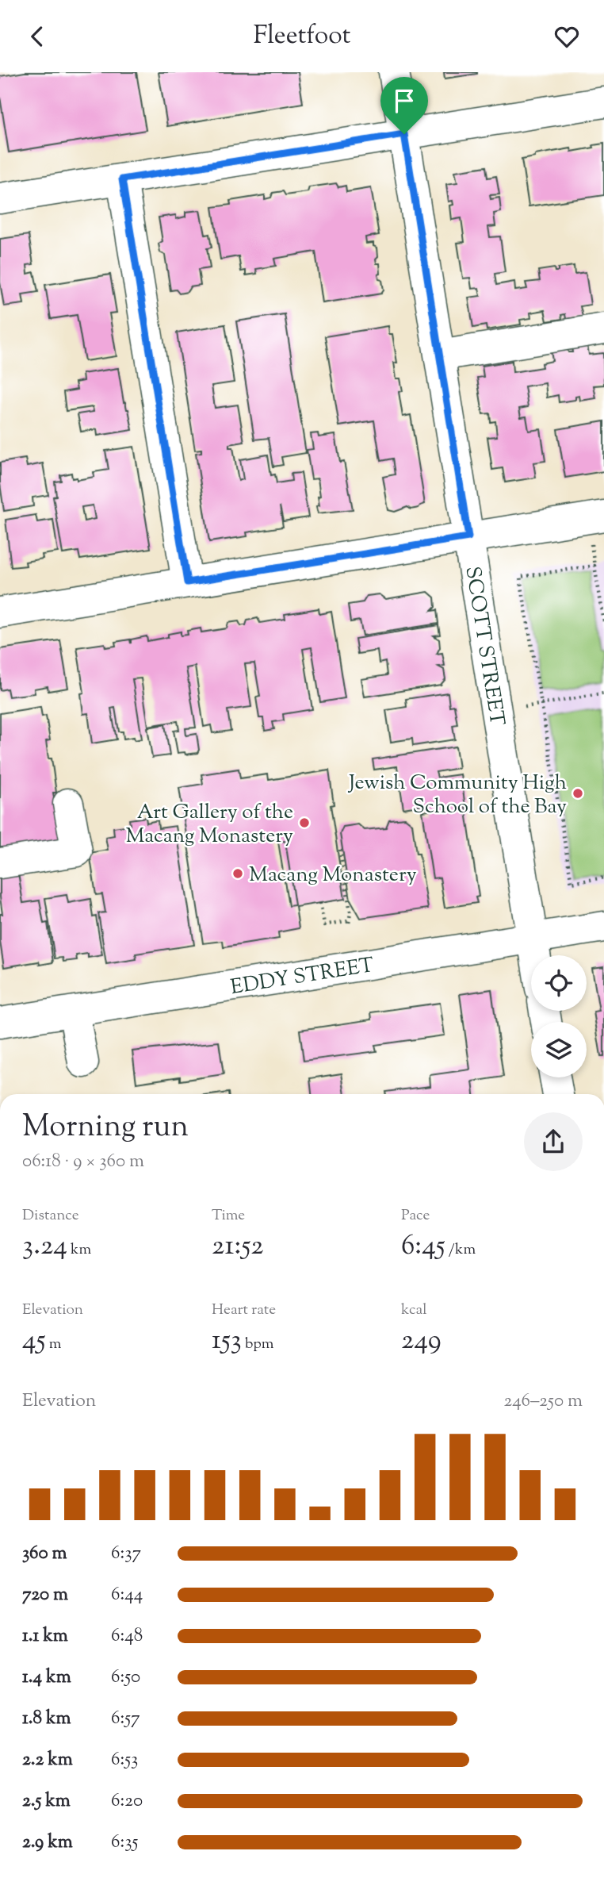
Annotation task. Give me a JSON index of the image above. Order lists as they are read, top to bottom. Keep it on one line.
{"streets":{"street":["SCOTT STREET","EDDY STREET"]},"crossings":[["SCOTT STREET","EDDY STREET"]],"places":["Jewish Community High School of the Bay","Art Gallery of the Macang Monastery","Macang Monastery"],"page":{"header":"Fleetfoot","heading":["Morning run","06:18 · 9 × 360 m"],"stats":[["Distance","3.24 km"],["Time","21:52"],["Pace","6:45 /km"],["Elevation","45 m"],["Heart rate","153 bpm"],["kcal","249"]],"chart":["Elevation","246–250 m"],"list":[{"name":"360 m","note":"6:37"},{"name":"720 m","note":"6:44"},{"name":"1.1 km","note":"6:48"},{"name":"1.4 km","note":"6:50"},{"name":"1.8 km","note":"6:57"},{"name":"2.2 km","note":"6:53"},{"name":"2.5 km","note":"6:20"},{"name":"2.9 km","note":"6:35"}]}}
